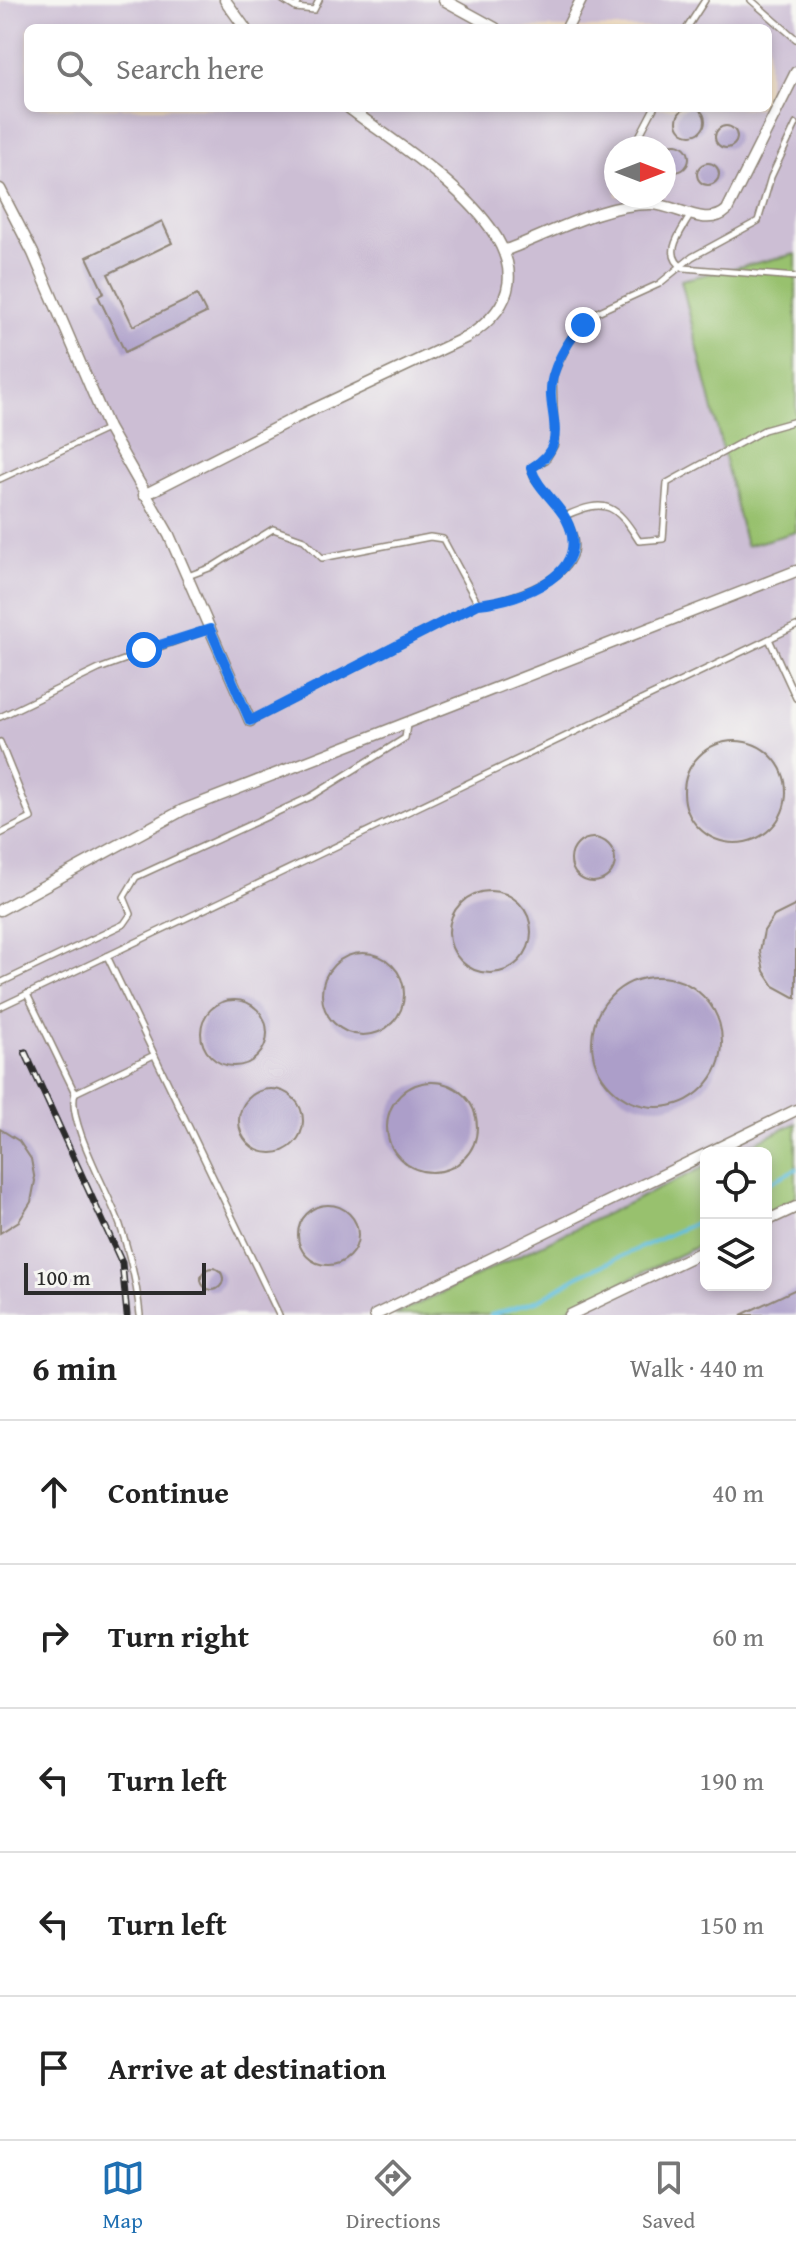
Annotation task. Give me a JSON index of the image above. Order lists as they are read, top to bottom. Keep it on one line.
{"scale_bar":"100 m","north":"right","page":{"search":"Search here","scale":"100 m","heading":["6 min","Walk · 440 m"],"list":[["Continue","40 m"],["Turn right","60 m"],["Turn left","190 m"],["Turn left","150 m"],"Arrive at destination"],"nav":["Map","Directions","Saved"]}}
